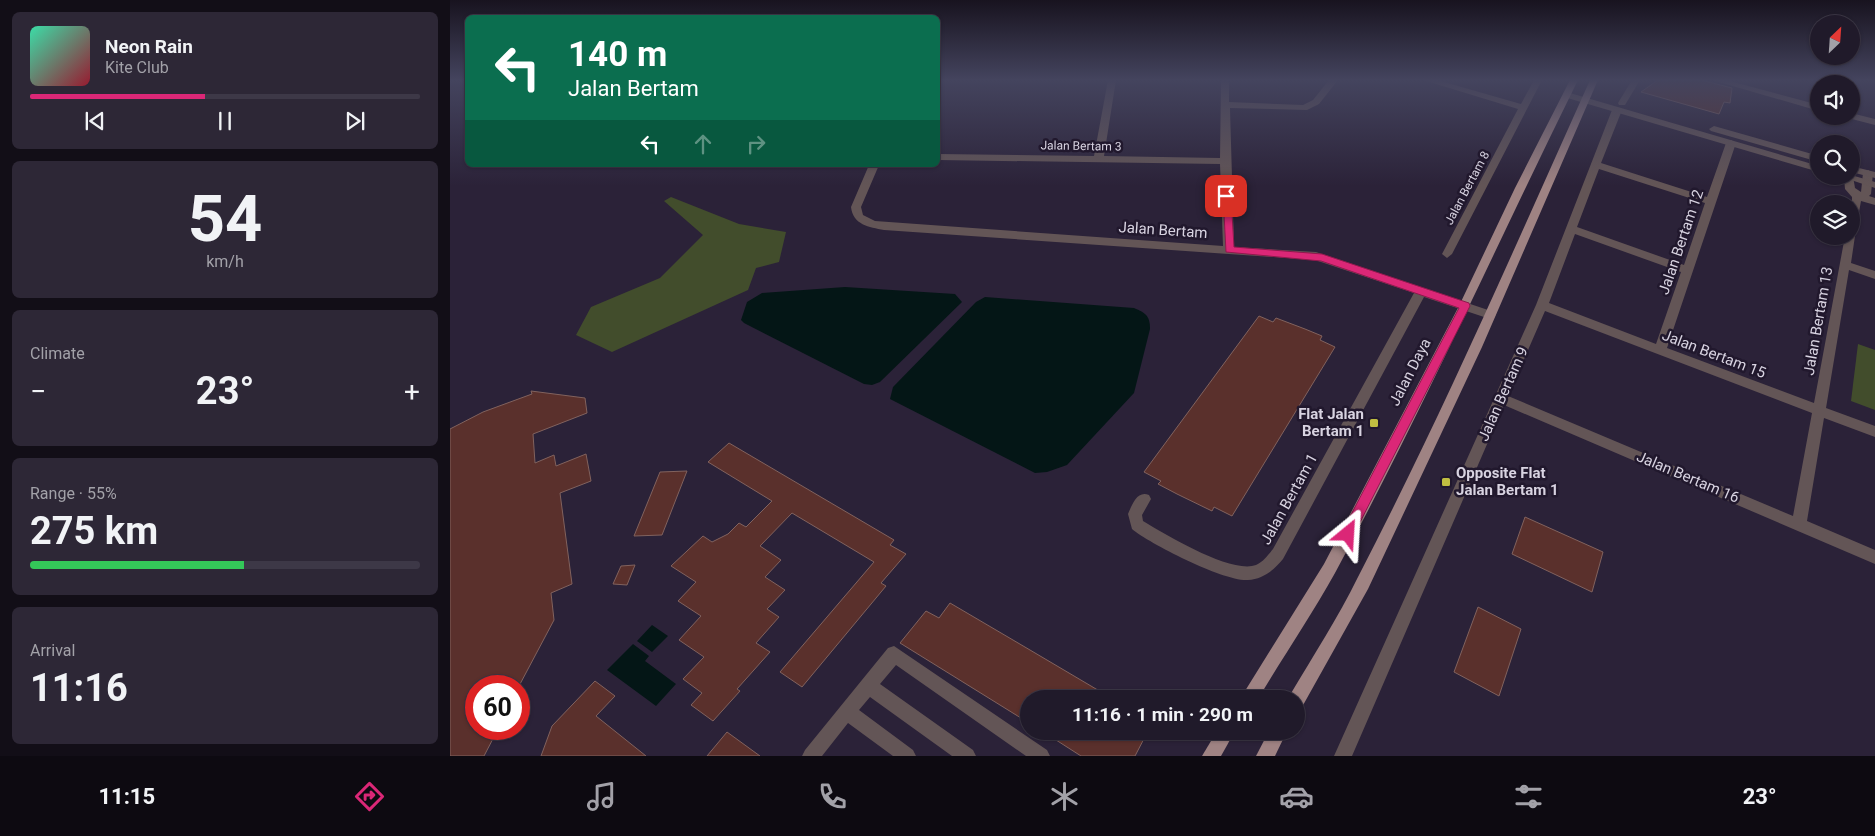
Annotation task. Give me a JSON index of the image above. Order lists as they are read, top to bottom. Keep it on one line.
{"streets":{"main road":["Jalan Daya"],"street":["Jalan Bertam 3","Jalan Bertam 8","Jalan Bertam","Jalan Bertam 12","Jalan Bertam 13","Jalan Bertam 15","Jalan Bertam 9","Jalan Bertam 16","Jalan Bertam 1"]},"crossings":[["Jalan Bertam","Jalan Daya"],["Jalan Bertam","Jalan Bertam 1"],["Jalan Bertam 12","Jalan Bertam 15"],["Jalan Bertam 13","Jalan Bertam 15"],["Jalan Bertam 13","Jalan Bertam 16"],["Jalan Bertam 15","Jalan Bertam 9"],["Jalan Bertam 9","Jalan Bertam 16"]],"places":{"transit":["Flat Jalan Bertam 1","Opposite Flat Jalan Bertam 1"]},"north":"top right","page":{"turn":["140 m","Jalan Bertam"],"song":["Neon Rain","Kite Club"],"tile":[["54","km/h"],"Climate",["Range · 55%","275 km"],["Arrival","11:16"]],"heat":["−","23°","+"],"limit":"60","trip":"11:16 · 1 min · 290 m","tabs":["11:15","23°"]}}
